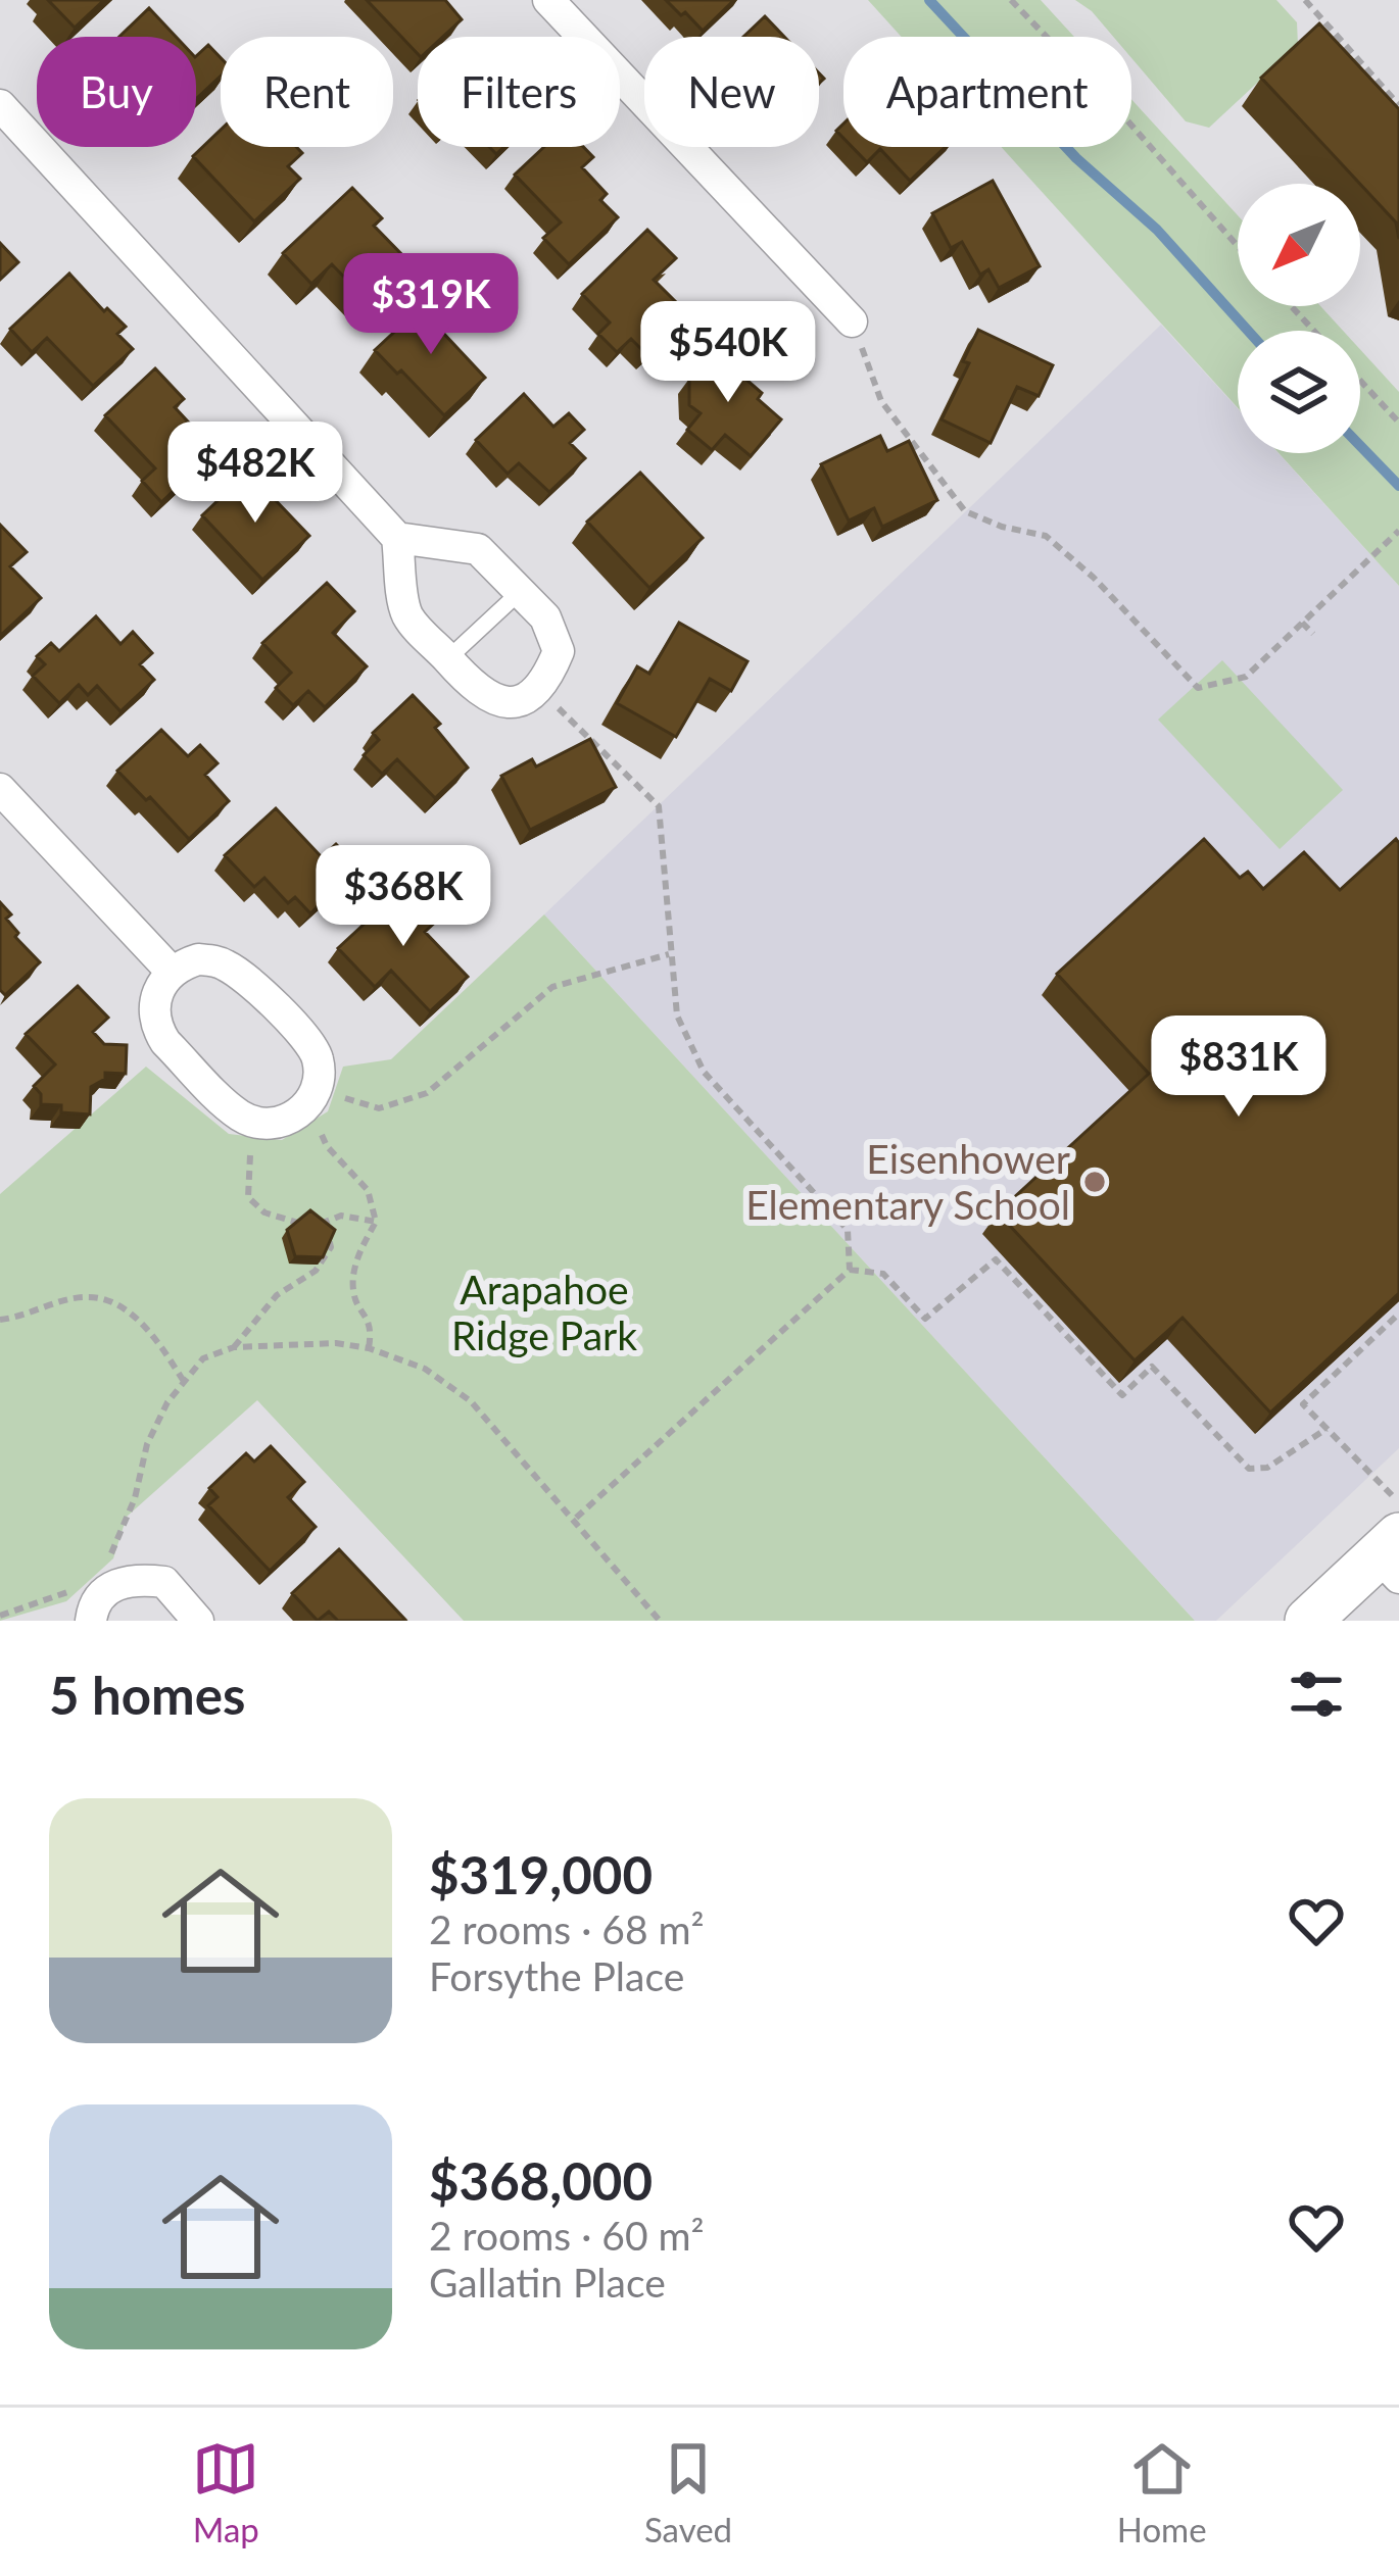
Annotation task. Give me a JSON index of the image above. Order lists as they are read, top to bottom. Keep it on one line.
{"parks":["Arapahoe Ridge Park"],"places":["Eisenhower Elementary School"],"north":"bottom left","page":{"chip":["Buy","Rent","Filters","New","Apartment"],"price":["$319K","$540K","$482K","$368K","$831K"],"heading":"5 homes","list":[{"name":"$319,000","note":"2 rooms · 68 m² · Forsythe Place"},{"name":"$368,000","note":"2 rooms · 60 m² · Gallatin Place"}],"tabs":["Map","Saved","Home"]}}
